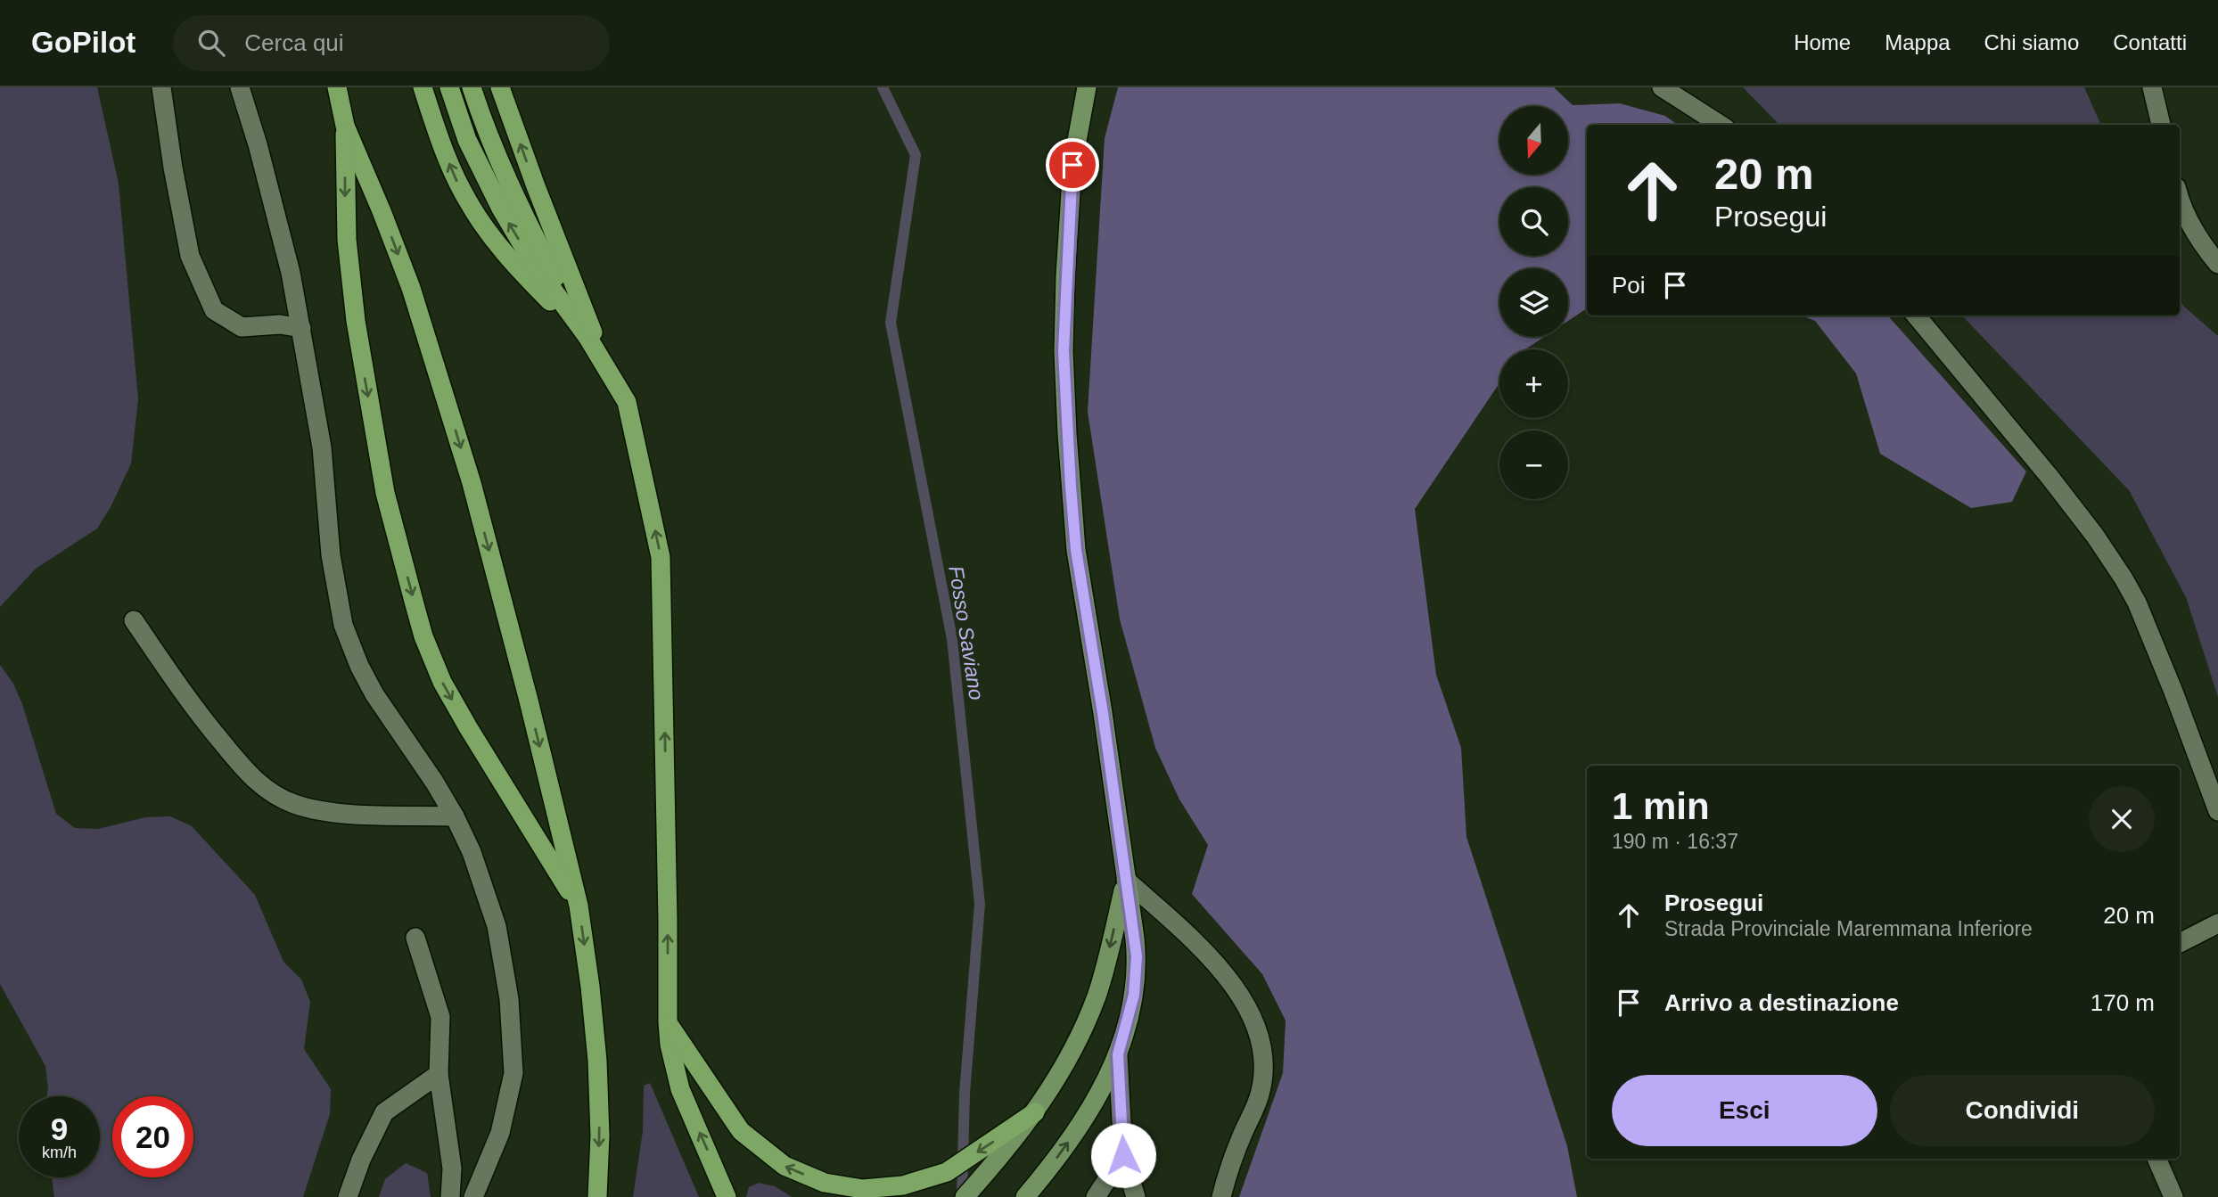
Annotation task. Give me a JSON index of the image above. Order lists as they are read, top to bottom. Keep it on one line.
{"water":["Fosso Saviano"],"north":"bottom","page":{"header":"GoPilot","search":"Cerca qui","nav":["Home","Mappa","Chi siamo","Contatti"],"map_buttons":["+","−"],"turn":["20 m","Prosegui"],"then":"Poi","heading":["1 min","190 m · 16:37"],"list":[{"name":"Prosegui","note":"Strada Provinciale Maremmana Inferiore","value":"20 m"},{"name":"Arrivo a destinazione","value":"170 m"}],"buttons":["Esci","Condividi"],"speed":"9 km/h","limit":"20"}}
